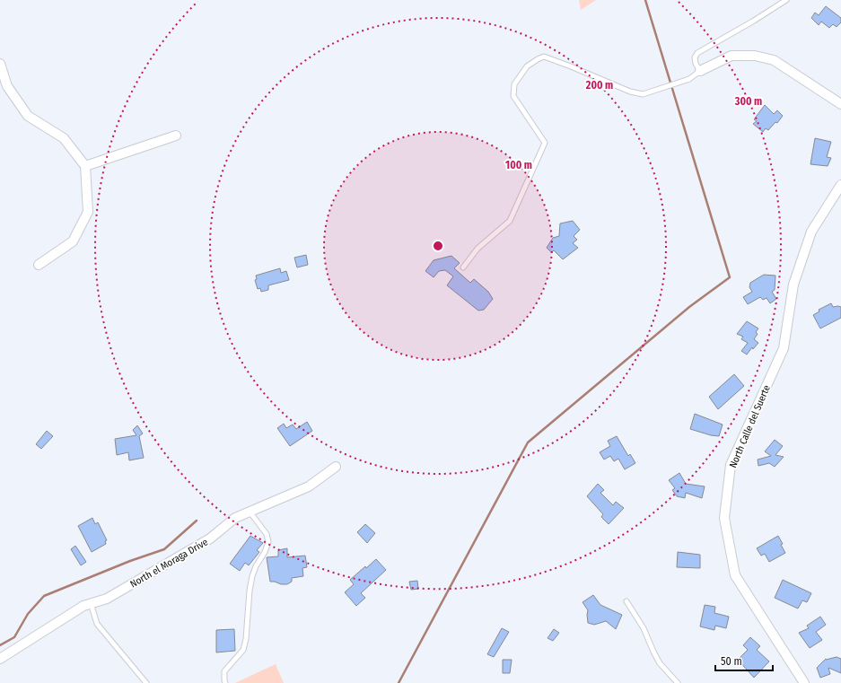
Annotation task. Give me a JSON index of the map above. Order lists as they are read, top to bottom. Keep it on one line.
{"streets":{"street":["North Calle del Suerte","North el Moraga Drive"]},"scale_bar":"50 m","rings":["200 m","300 m","100 m"]}
